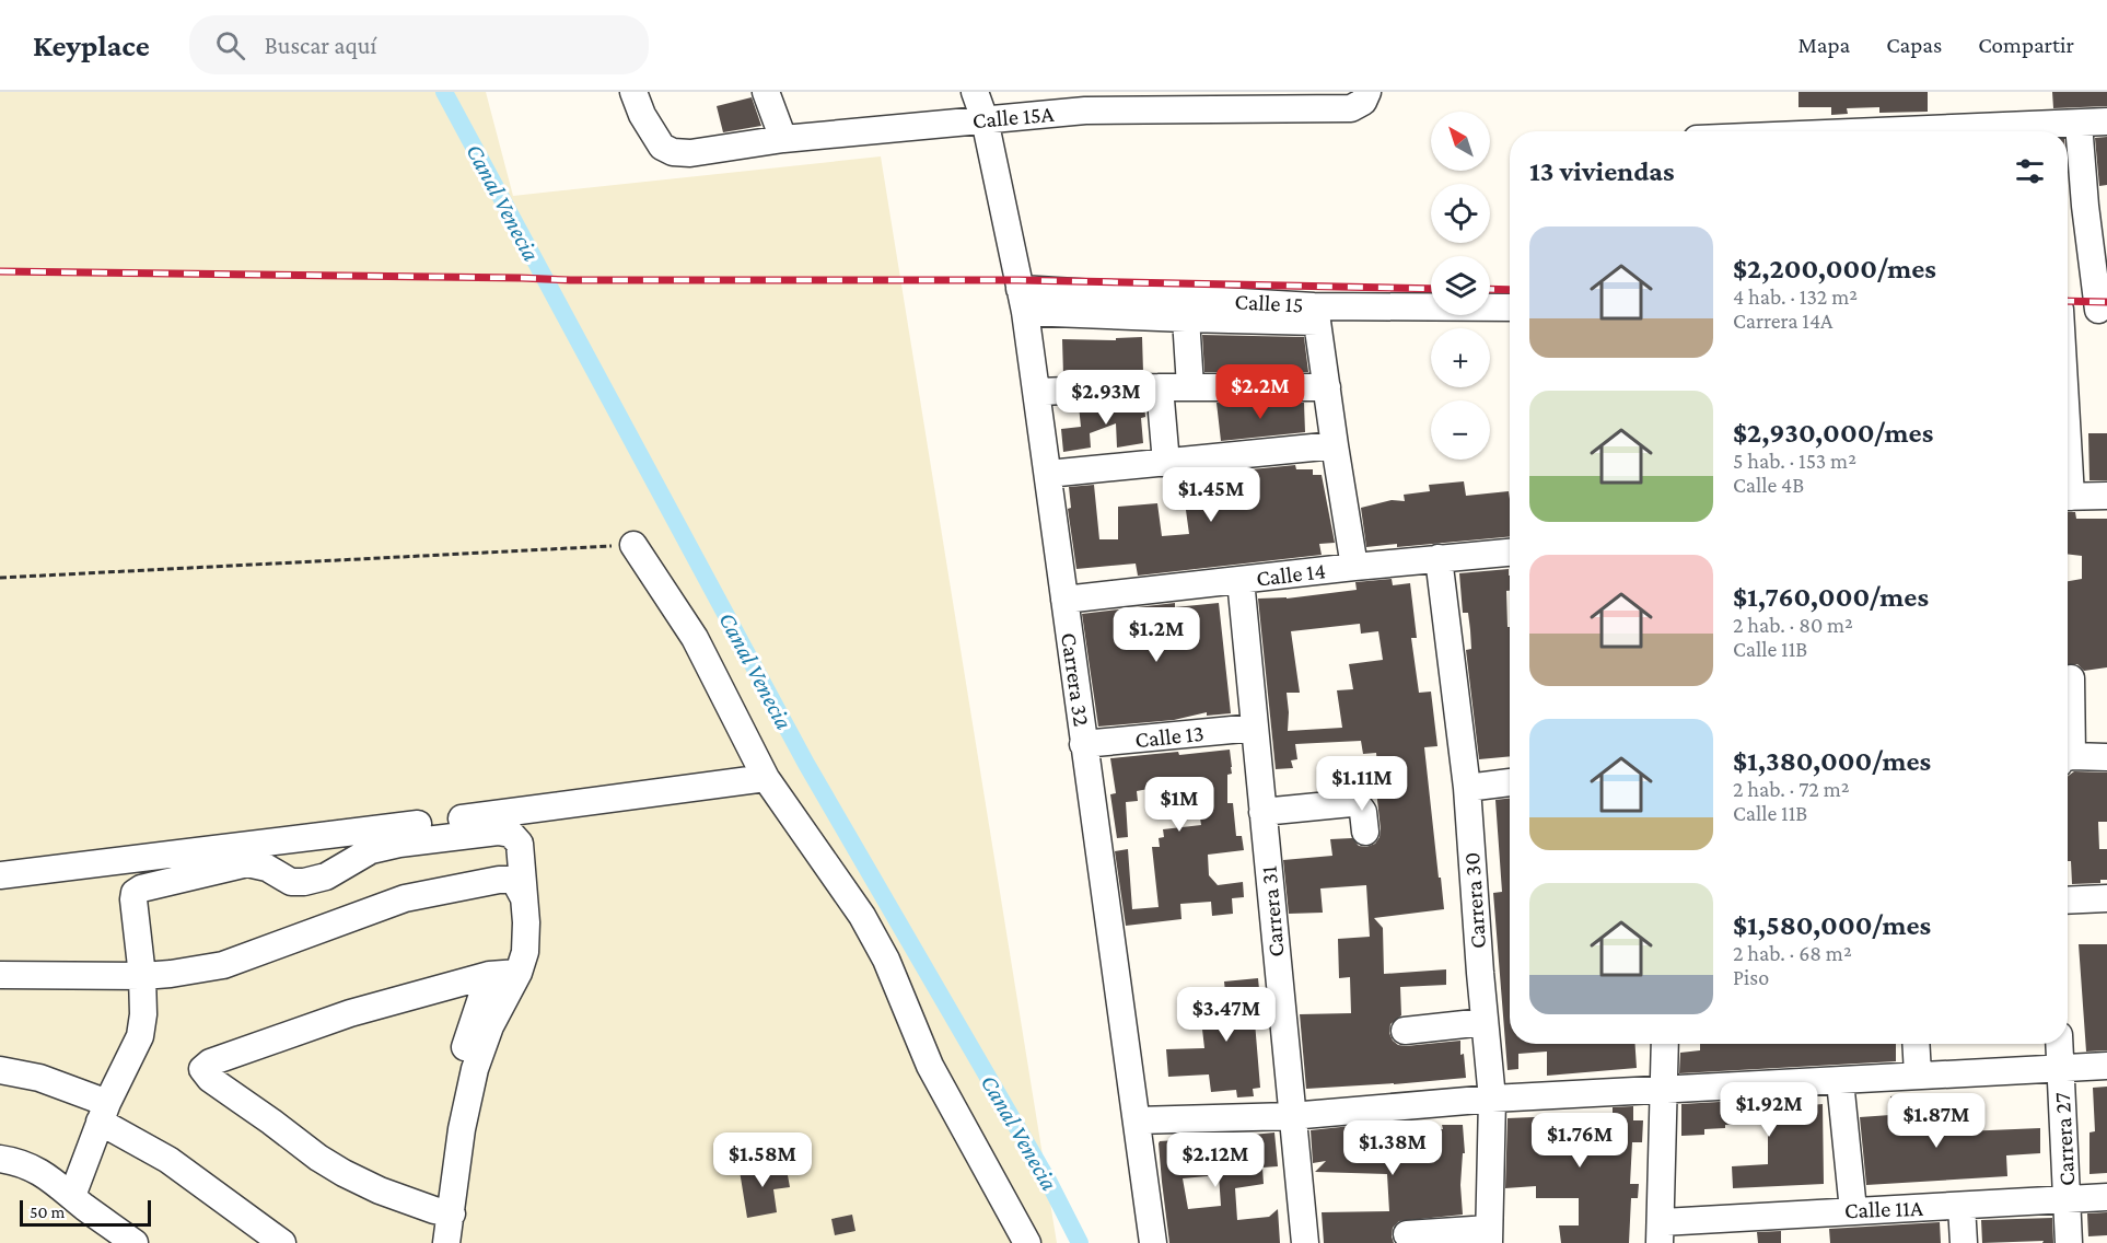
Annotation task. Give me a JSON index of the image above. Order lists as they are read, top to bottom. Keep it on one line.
{"streets":{"street":["Calle 15A","Calle 15","Calle 14","Carrera 32","Calle 13","Carrera 30","Carrera 31","Carrera 27","Calle 11A"]},"crossings":[["Calle 15A","Carrera 32"],["Calle 15","Carrera 32"],["Calle 14","Carrera 32"],["Calle 14","Carrera 30"],["Calle 14","Carrera 31"],["Carrera 32","Calle 13"],["Calle 13","Carrera 31"],["Carrera 27","Calle 11A"]],"water":["Canal Venecia"],"scale_bar":"50 m","north":"top left","page":{"header":"Keyplace","search":"Buscar aquí","nav":["Mapa","Capas","Compartir"],"map_buttons":["+","−"],"heading":"13 viviendas","list":[{"name":"$2,200,000/mes","note":"4 hab. · 132 m² · Carrera 14A"},{"name":"$2,930,000/mes","note":"5 hab. · 153 m² · Calle 4B"},{"name":"$1,760,000/mes","note":"2 hab. · 80 m² · Calle 11B"},{"name":"$1,380,000/mes","note":"2 hab. · 72 m² · Calle 11B"},{"name":"$1,580,000/mes","note":"2 hab. · 68 m² · Piso"}],"price":["$2.2M","$2.93M","$1.45M","$1.2M","$1.11M","$1M","$3.47M","$1.92M","$1.87M","$1.76M","$1.38M","$1.58M","$2.12M"],"scale":"50 m"}}
